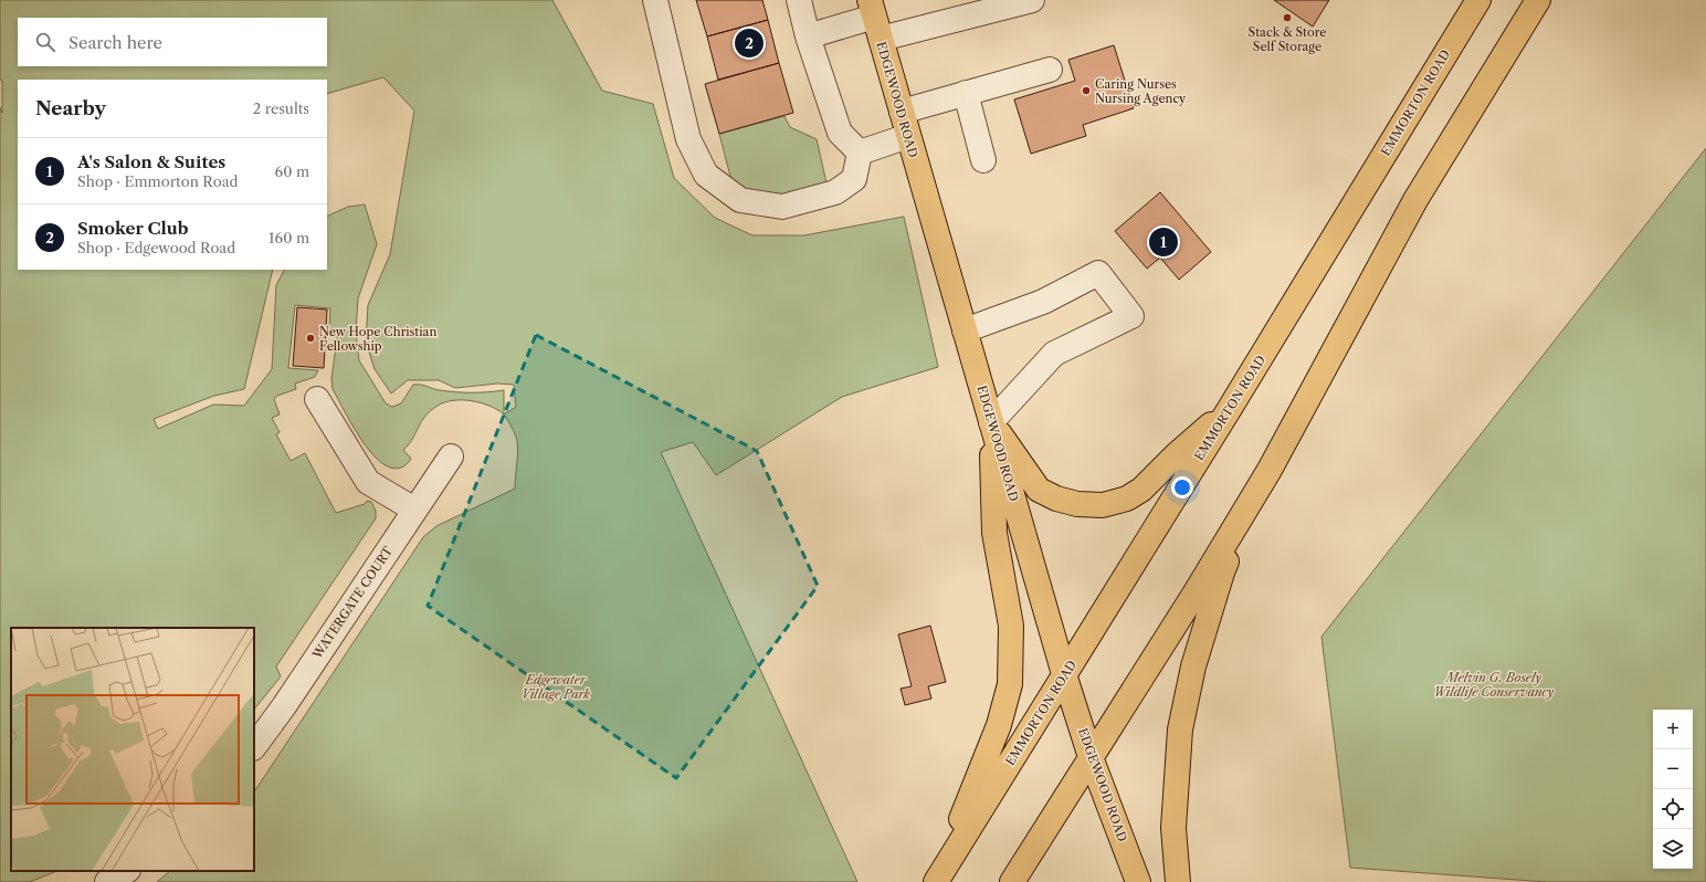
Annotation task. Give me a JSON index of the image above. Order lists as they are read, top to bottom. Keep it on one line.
{"streets":{"main road":["EDGEWOOD ROAD","EMMORTON ROAD"],"street":["WATERGATE COURT"]},"crossings":[["EDGEWOOD ROAD","EMMORTON ROAD"]],"parks":["Melvin G. Bosely Wildlife Conservancy","Edgewater Village Park"],"places":["Stack & Store Self Storage","Caring Nurses Nursing Agency","New Hope Christian Fellowship"],"page":{"search":"Search here","pins":["2","1"],"heading":["Nearby","2 results"],"list":[{"mark":"1","name":"A's Salon & Suites","note":"Shop · Emmorton Road","value":"60 m"},{"mark":"2","name":"Smoker Club","note":"Shop · Edgewood Road","value":"160 m"}],"map_buttons":["+","−"]}}
